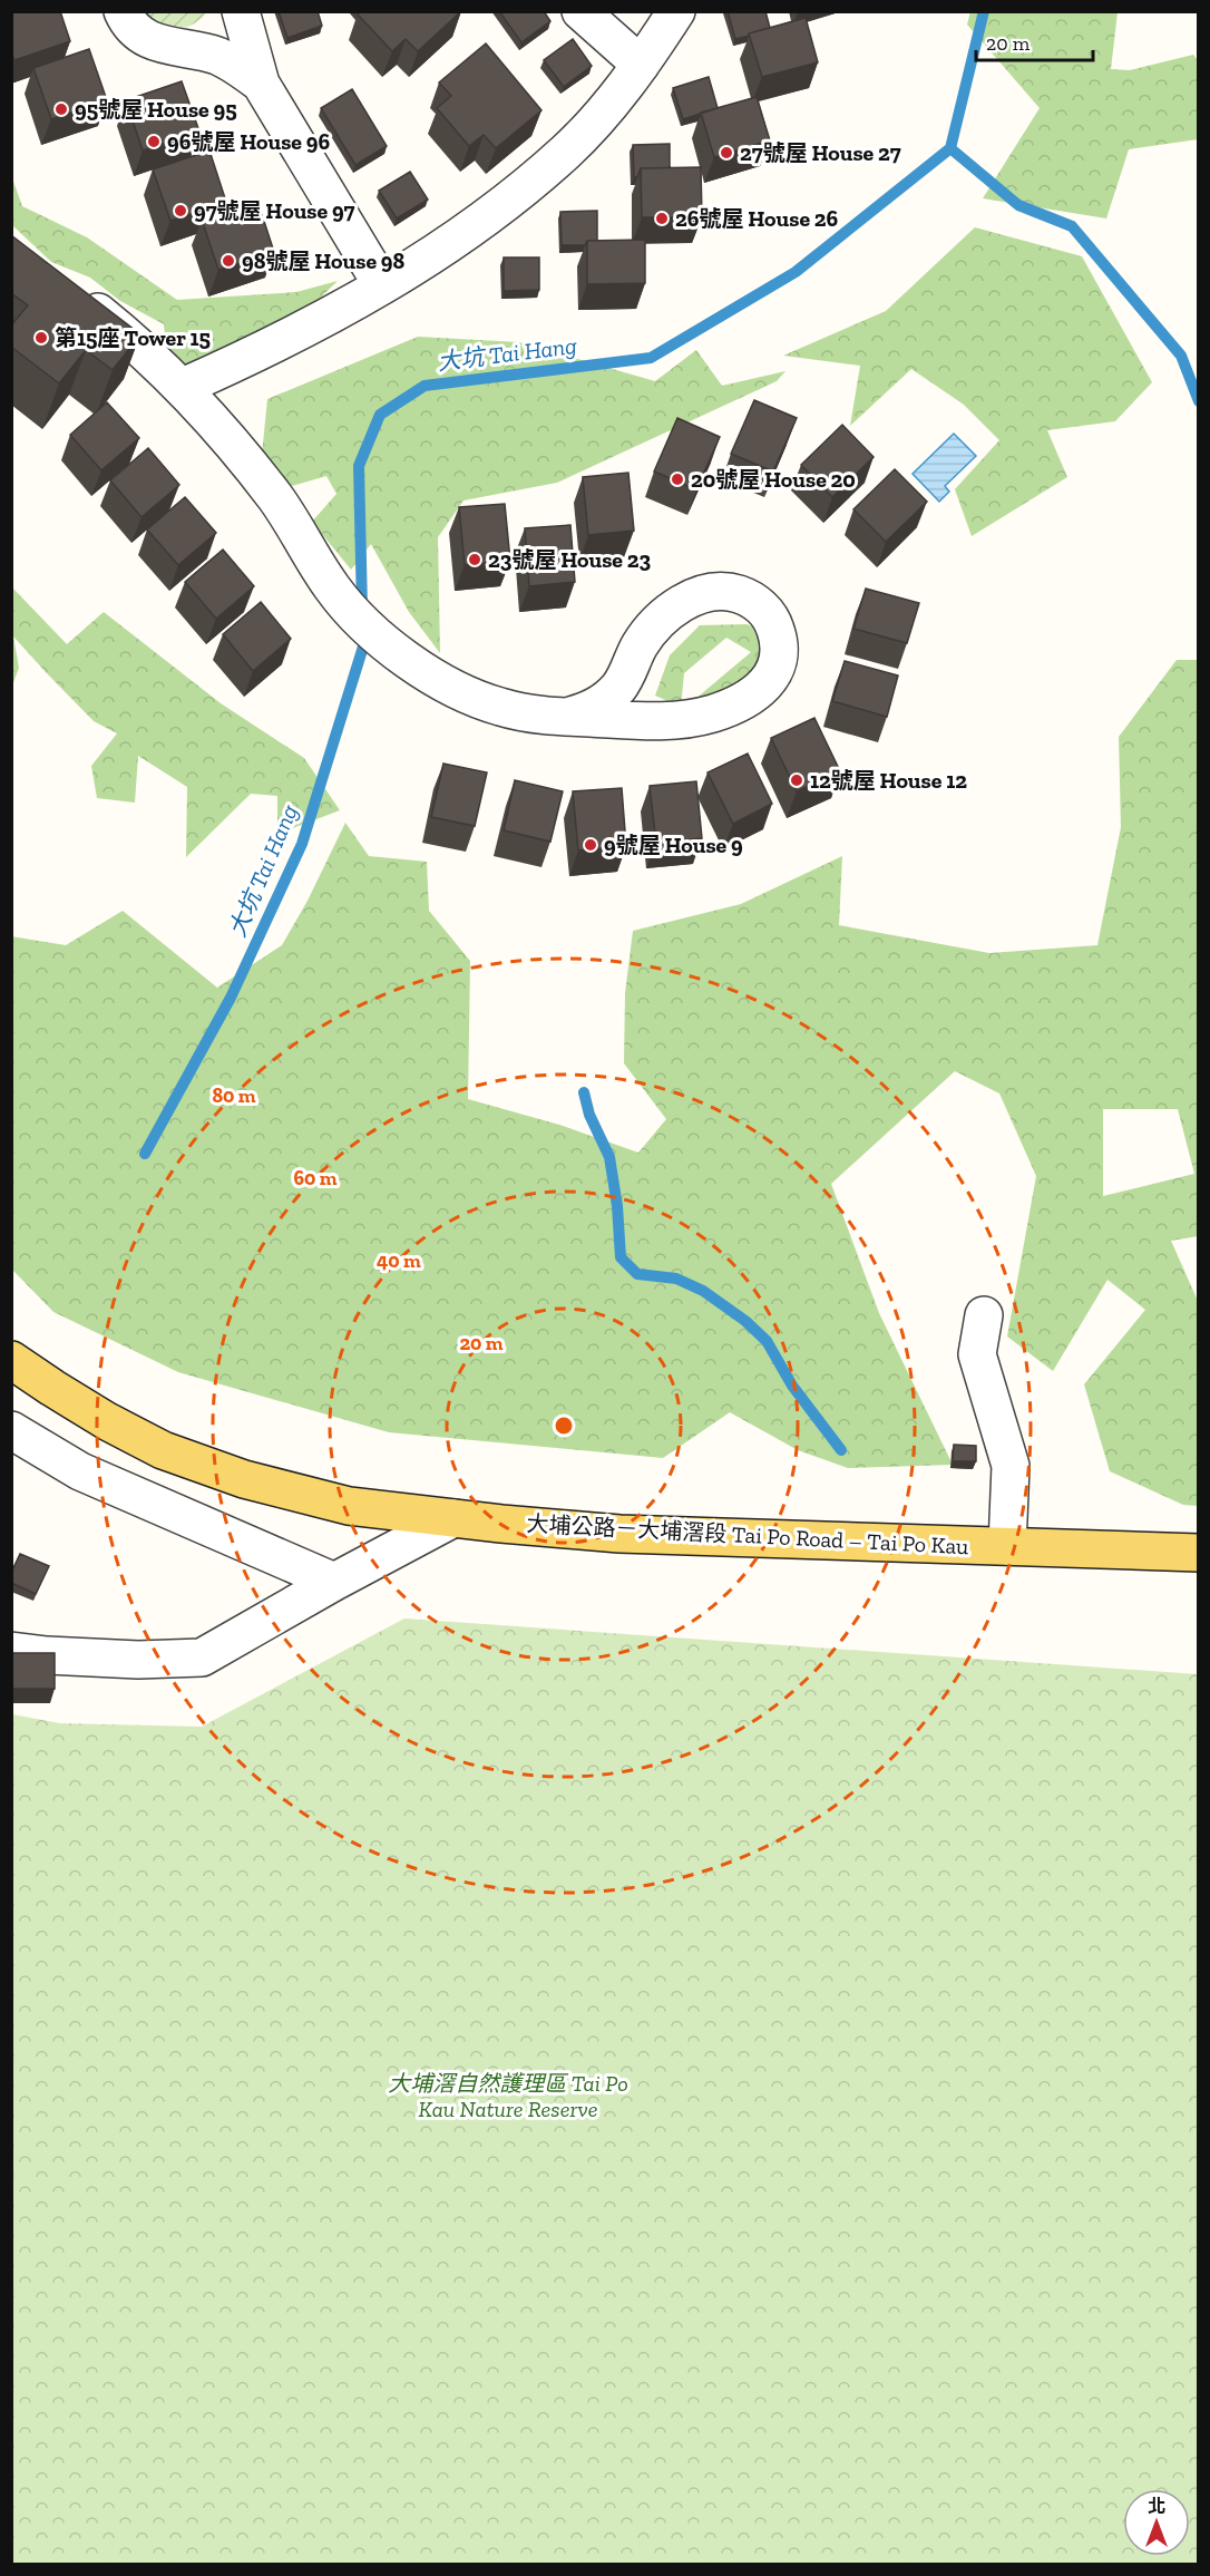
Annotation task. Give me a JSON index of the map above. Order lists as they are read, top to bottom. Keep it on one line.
{"streets":{"main road":["大埔公路－大埔滘段 Tai Po Road – Tai Po Kau"]},"water":["大坑 Tai Hang"],"parks":["大埔滘自然護理區 Tai Po Kau Nature Reserve"],"places":["95號屋 House 95","96號屋 House 96","27號屋 House 27","97號屋 House 97","26號屋 House 26","98號屋 House 98","第15座 Tower 15","20號屋 House 20","23號屋 House 23","12號屋 House 12","9號屋 House 9"],"scale_bar":"20 m","north":"top","rings":["80 m","60 m","40 m","20 m"]}
